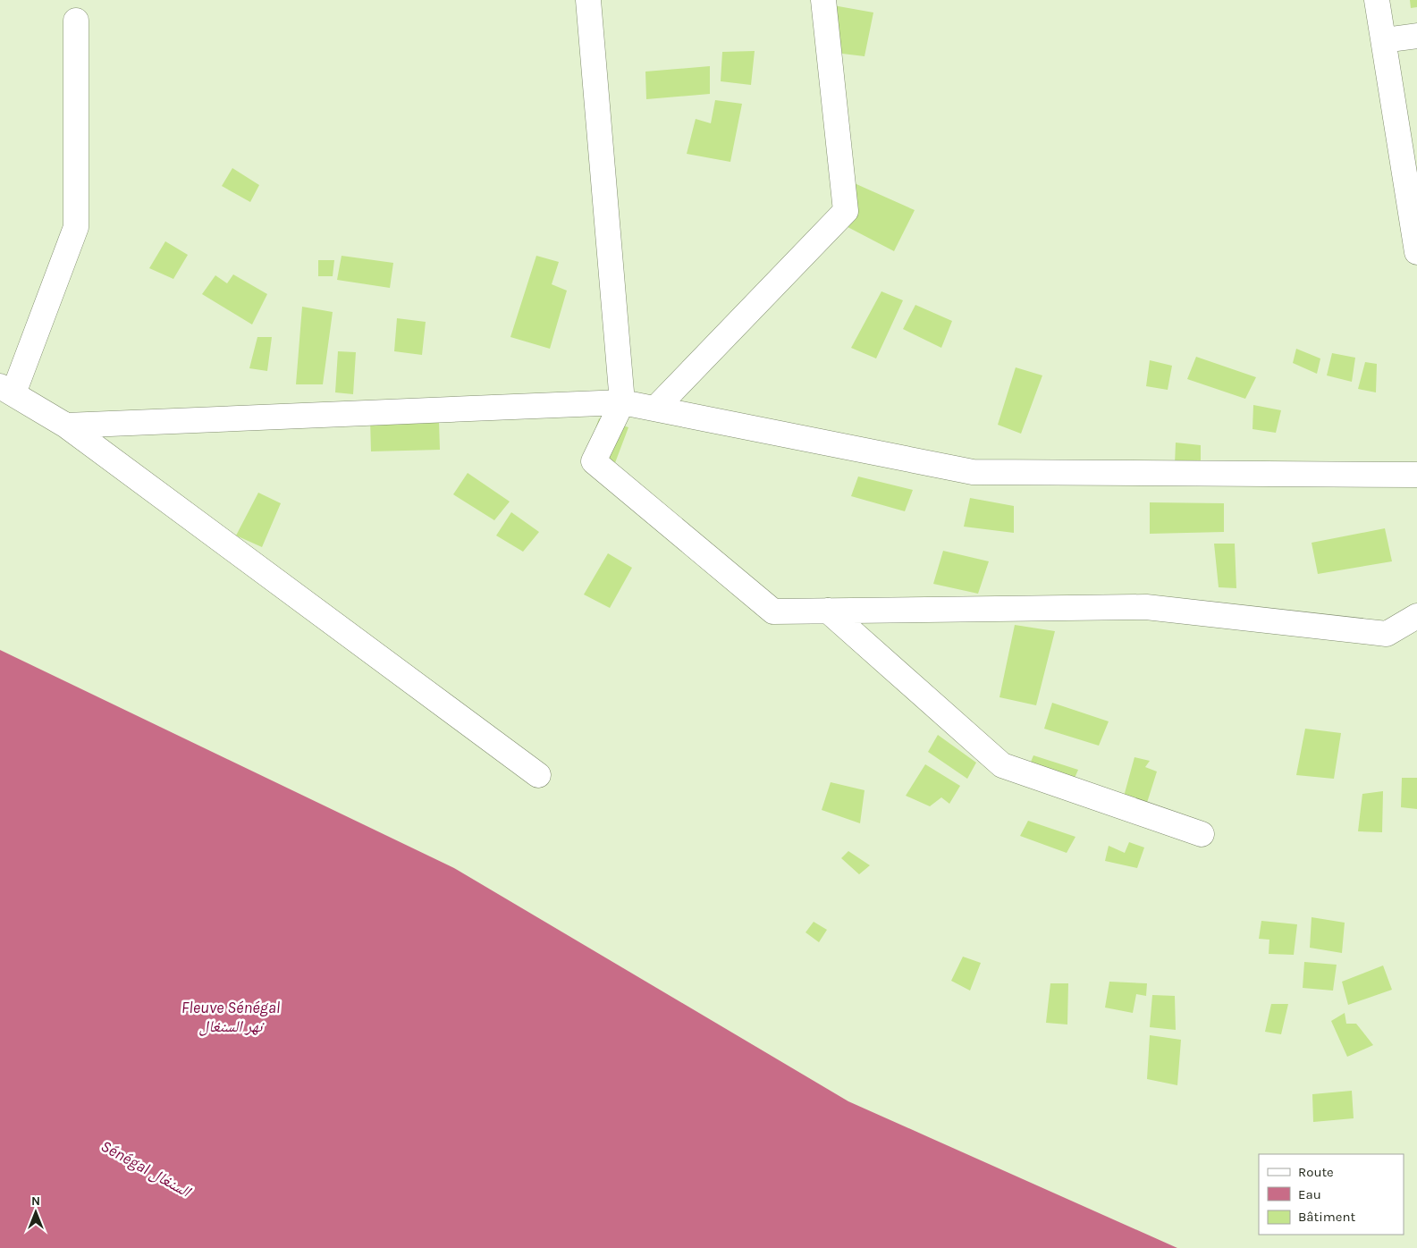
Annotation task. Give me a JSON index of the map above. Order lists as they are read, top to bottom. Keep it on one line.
{"water":["Fleuve Sénégal نهر السنغال","Sénégal السنغال"],"legend":["Route","Eau","Bâtiment"],"north":"top"}
